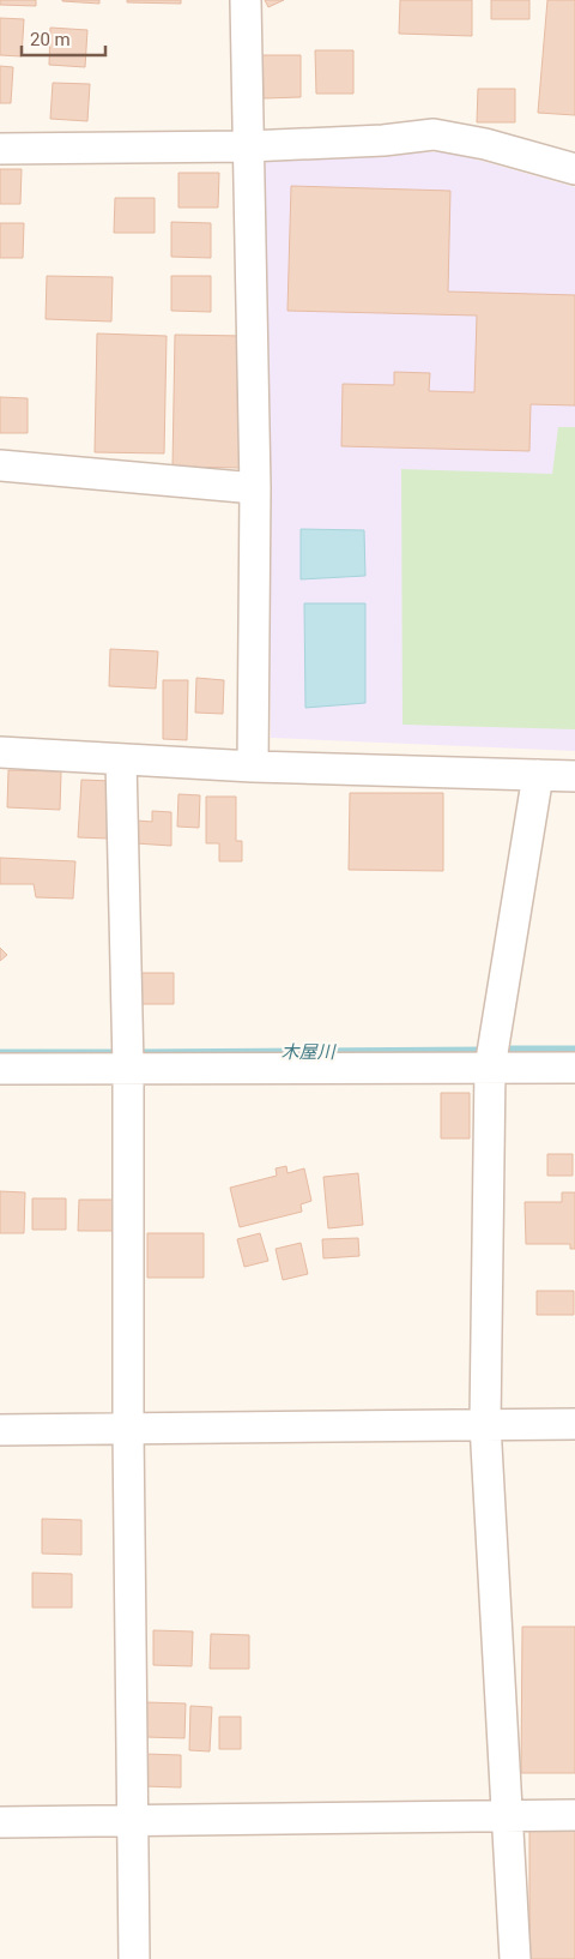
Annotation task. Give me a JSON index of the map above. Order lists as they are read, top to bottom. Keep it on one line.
{"water":["木屋川"],"scale_bar":"20 m"}
